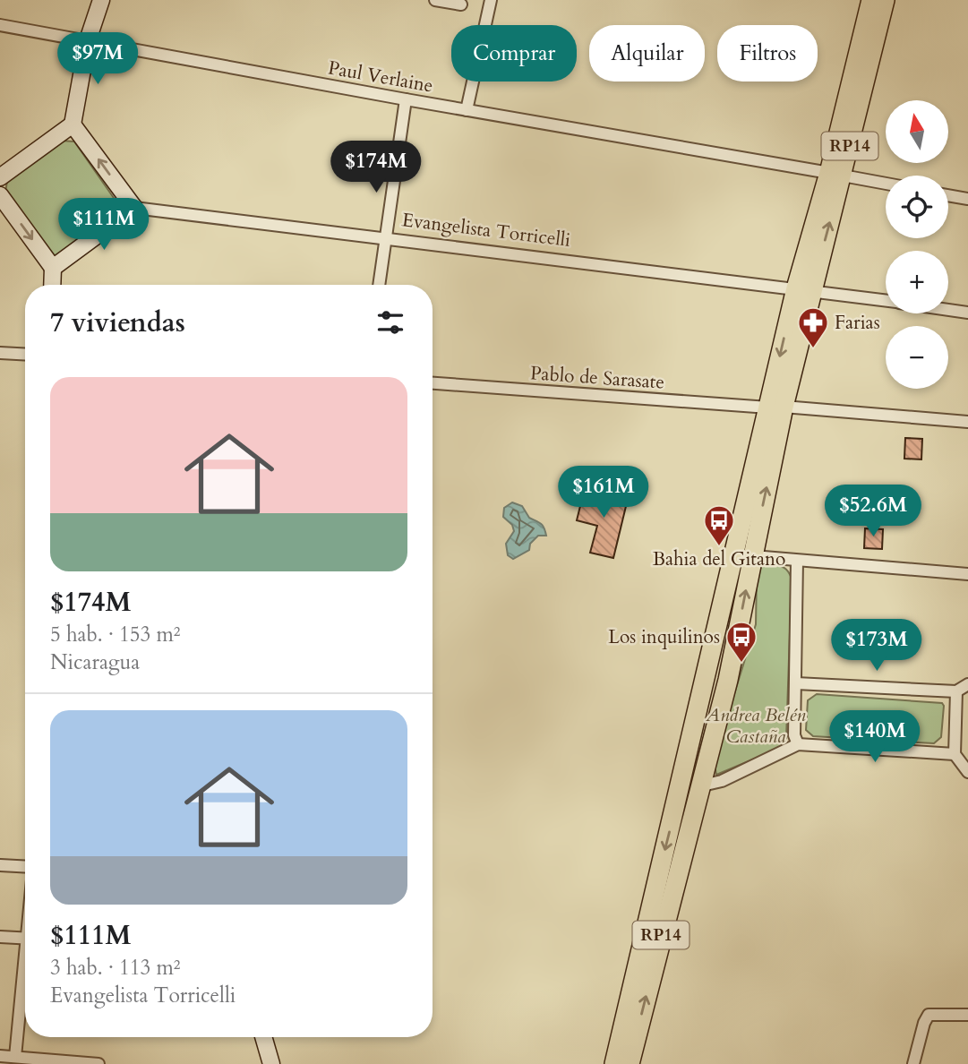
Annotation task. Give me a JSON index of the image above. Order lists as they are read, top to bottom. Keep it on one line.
{"streets":{"main road":["RP14"],"street":["Paul Verlaine","Evangelista Torricelli","Pablo de Sarasate"]},"crossings":[["Paul Verlaine","RP14"],["RP14","Evangelista Torricelli"],["RP14","Pablo de Sarasate"]],"parks":["Andrea Belén Castaña"],"places":{"pharmacy":["Farias"],"bus stop":["Bahia del Gitano","Los inquilinos"]},"north":"top","page":{"chip":["Comprar","Alquilar","Filtros"],"price":["$97M","$174M","$111M","$161M","$52.6M","$173M","$140M"],"map_buttons":["+","−"],"heading":"7 viviendas","list":[{"name":"$174M","note":"5 hab. · 153 m² · Nicaragua"},{"name":"$111M","note":"3 hab. · 113 m² · Evangelista Torricelli"}]}}
